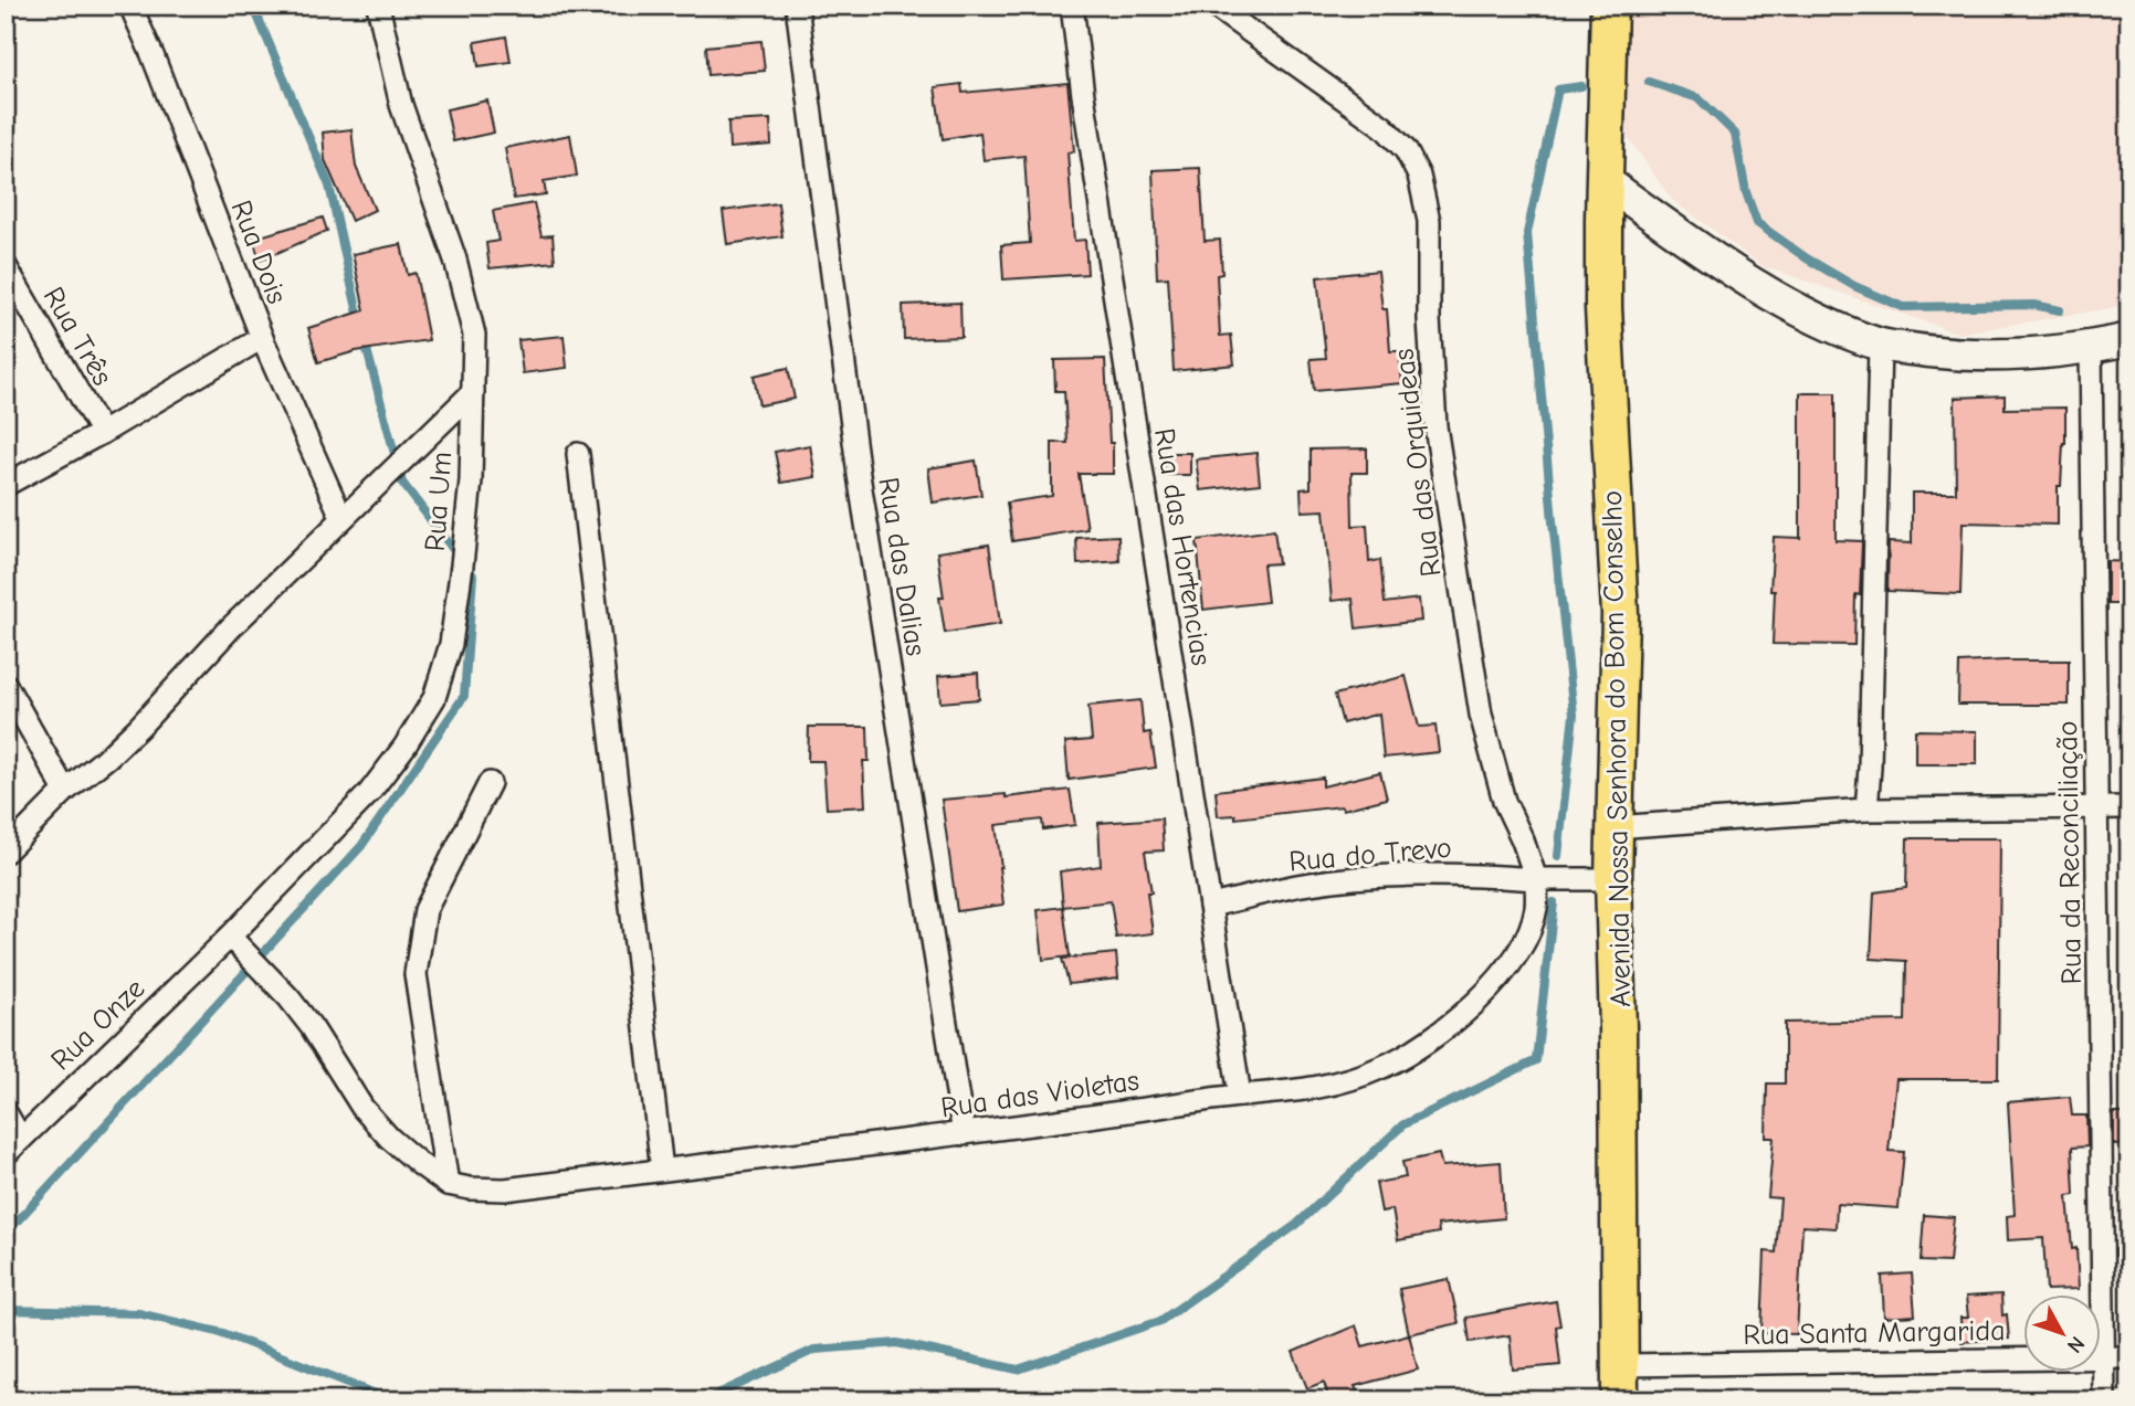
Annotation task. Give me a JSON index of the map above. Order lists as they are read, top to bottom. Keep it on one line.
{"streets":{"main road":["Avenida Nossa Senhora do Bom Conselho"],"street":["Rua Dois","Rua Três","Rua das Orquideas","Rua Um","Rua das Hortencias","Rua das Dalias","Rua da Reconciliação","Rua do Trevo","Rua Onze","Rua das Violetas","Rua Santa Margarida"]},"crossings":[["Rua das Orquideas","Rua do Trevo"],["Rua das Orquideas","Rua das Violetas"],["Rua Um","Rua Onze"],["Rua das Hortencias","Rua do Trevo"],["Rua das Hortencias","Rua das Violetas"],["Rua das Dalias","Rua das Violetas"],["Avenida Nossa Senhora do Bom Conselho","Rua Santa Margarida"],["Rua da Reconciliação","Rua Santa Margarida"],["Rua do Trevo","Rua das Violetas"]],"north":"bottom right"}
